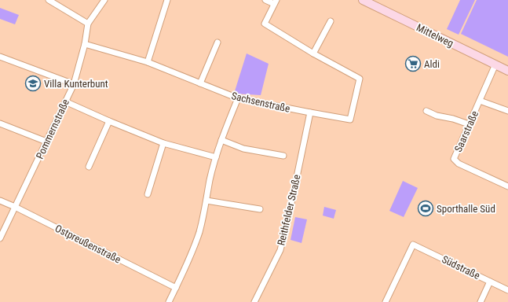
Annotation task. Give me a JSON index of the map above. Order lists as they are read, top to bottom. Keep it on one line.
{"streets":{"street":["Mittelweg","Sachsenstraße","Pommernstraße","Saarstraße","Reithfelder Straße","Ostpreußenstraße","Südstraße"]},"crossings":[["Mittelweg","Saarstraße"],["Sachsenstraße","Pommernstraße"],["Sachsenstraße","Reithfelder Straße"],["Pommernstraße","Ostpreußenstraße"]],"places":{"supermarket":["Aldi"],"school or university":["Villa Kunterbunt"],"sports":["Sporthalle Süd"]}}
